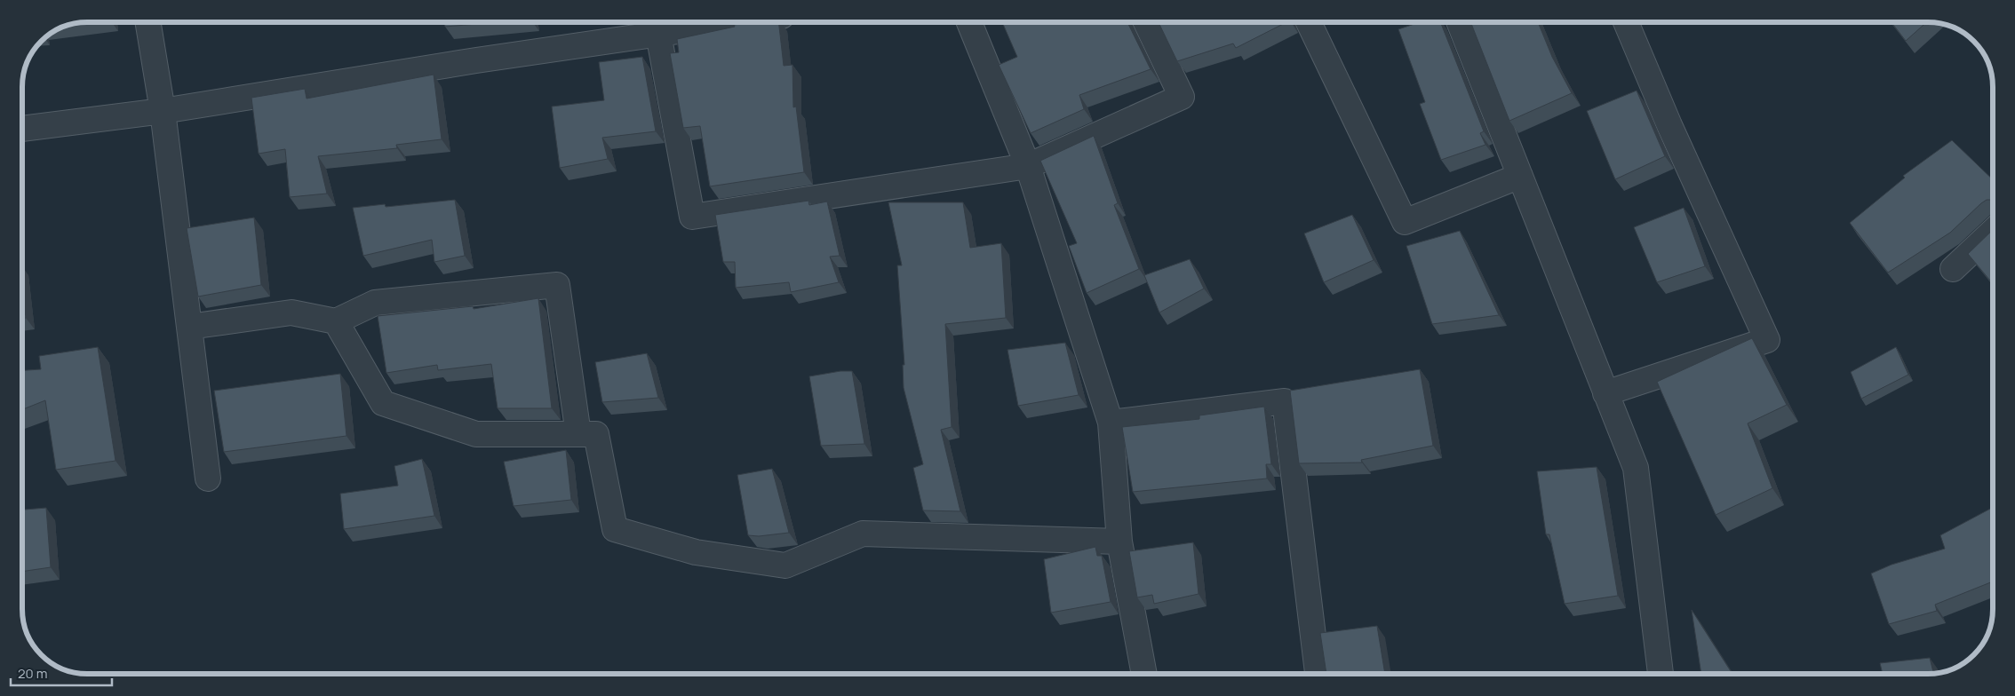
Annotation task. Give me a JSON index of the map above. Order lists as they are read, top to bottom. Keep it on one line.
{"scale_bar":"20 m"}
